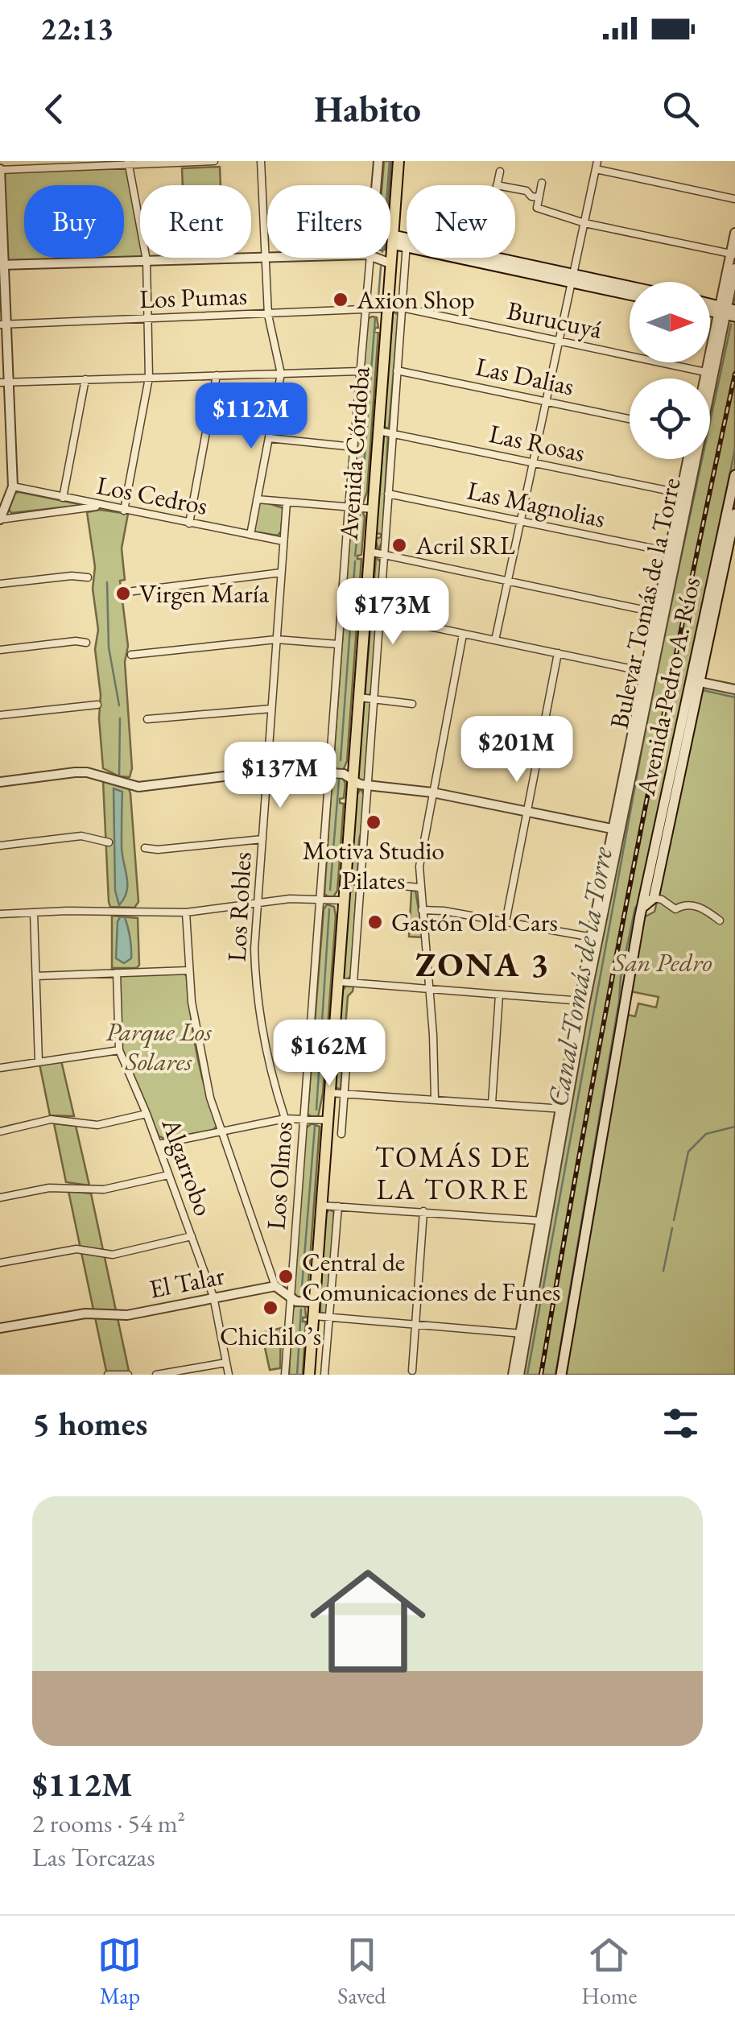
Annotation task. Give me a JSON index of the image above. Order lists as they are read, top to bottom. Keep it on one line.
{"streets":{"main road":["Avenida Córdoba","Avenida Pedro A. Ríos"],"street":["Los Pumas","Burucuyá","Las Dalias","Las Rosas","Los Cedros","Las Magnolias","Bulevar Tomás de la Torre","Los Robles","Algarrobo","Los Olmos","El Talar"]},"crossings":[["Los Pumas","Burucuyá"],["Los Pumas","Avenida Córdoba"],["Los Pumas","Los Olmos"],["Burucuyá","Avenida Córdoba"],["Burucuyá","Bulevar Tomás de la Torre"],["Las Rosas","Avenida Córdoba"],["Las Rosas","Bulevar Tomás de la Torre"],["Los Cedros","Los Robles"],["Las Magnolias","Bulevar Tomás de la Torre"],["Algarrobo","El Talar"]],"districts":["ZONA 3","TOMÁS DE LA TORRE"],"water":["Canal Tomás de la Torre"],"parks":["San Pedro","Parque Los Solares"],"places":["Axion Shop","Acril SRL","Virgen María","Motiva Studio Pilates","Gastón Old Cars","Central de Comunicaciones de Funes","Chichilo’s"],"north":"right","page":{"status":"22:13","header":"Habito","chip":["Buy","Rent","Filters","New"],"price":["$112M","$173M","$201M","$137M","$162M"],"heading":"5 homes","list":[{"name":"$112M","note":"2 rooms · 54 m² · Las Torcazas"}],"tabs":["Map","Saved","Home"]}}
